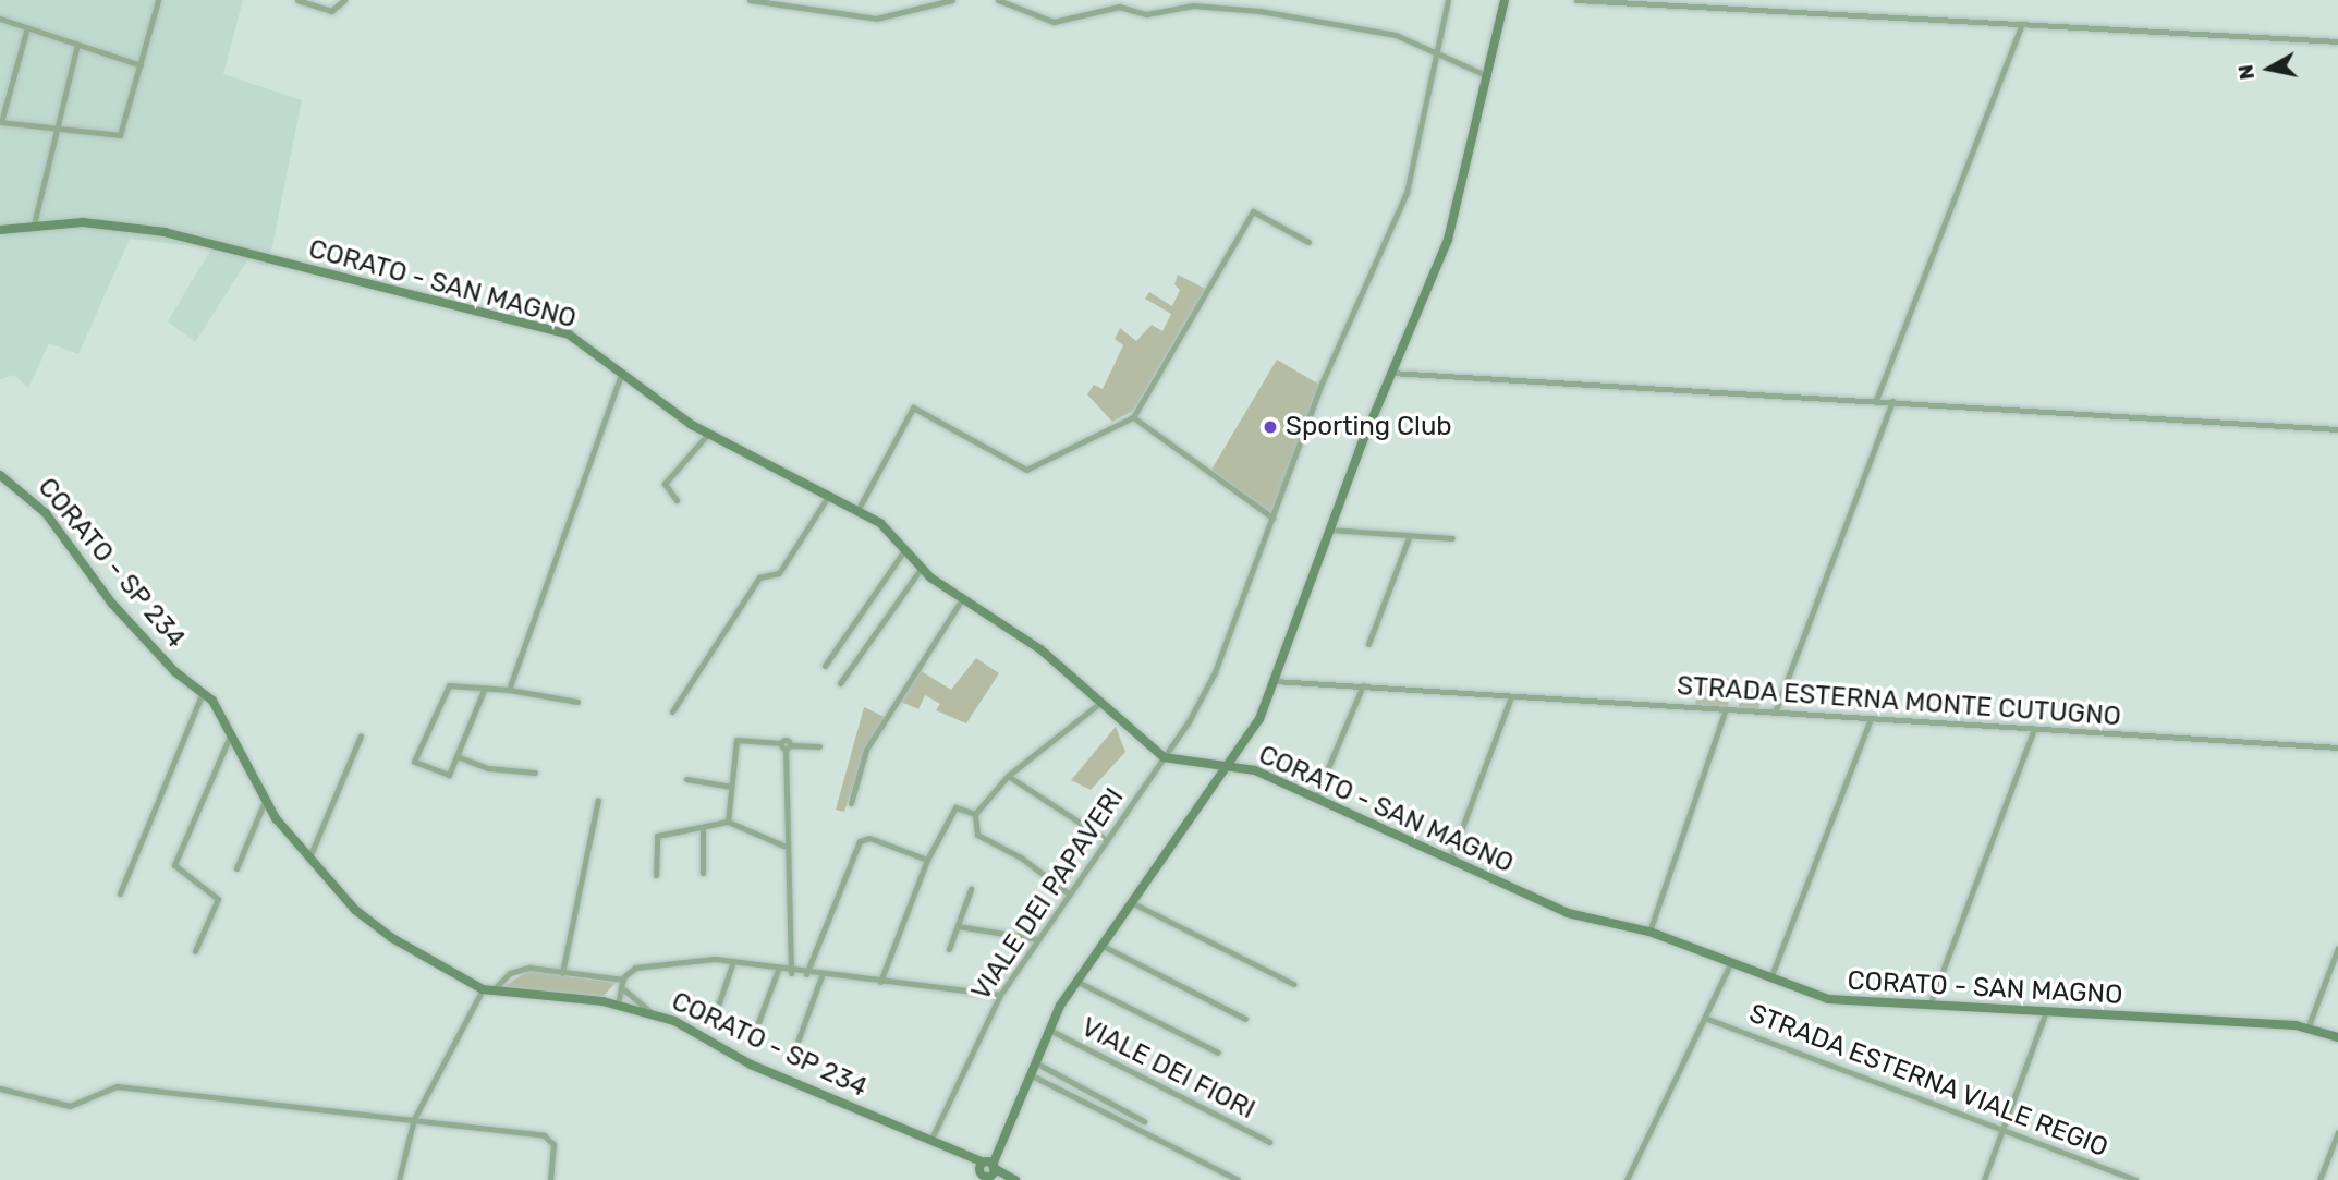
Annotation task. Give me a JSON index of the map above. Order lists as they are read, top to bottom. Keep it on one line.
{"streets":{"main road":["CORATO - SAN MAGNO","CORATO - SP 234"],"street":["STRADA ESTERNA MONTE CUTUGNO","VIALE DEI PAPAVERI","VIALE DEI FIORI","STRADA ESTERNA VIALE REGIO"]},"crossings":[["CORATO - SAN MAGNO","VIALE DEI PAPAVERI"],["CORATO - SP 234","VIALE DEI PAPAVERI"]],"places":["Sporting Club"],"north":"left"}
